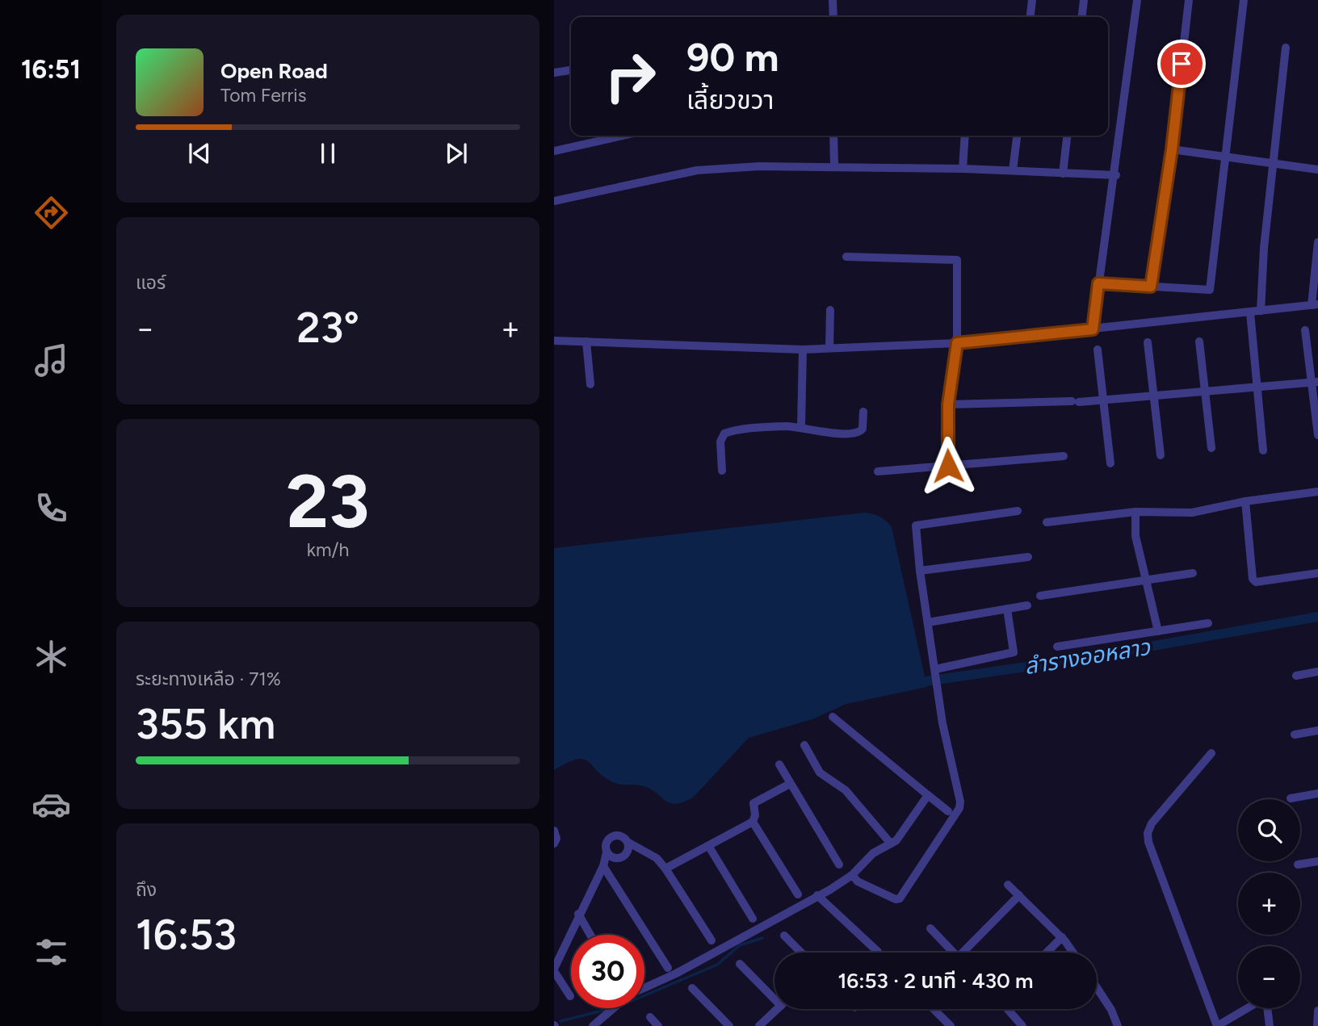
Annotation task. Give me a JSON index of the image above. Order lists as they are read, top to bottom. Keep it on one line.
{"water":["ลำรางออหลาว"],"page":{"tabs":"16:51","turn":["90 m","เลี้ยวขวา"],"song":["Open Road","Tom Ferris"],"tile":["แอร์",["23","km/h"],["ระยะทางเหลือ · 71%","355 km"],["ถึง","16:53"]],"heat":["−","23°","+"],"map_buttons":["+","−"],"limit":"30","trip":"16:53 · 2 นาที · 430 m"}}
